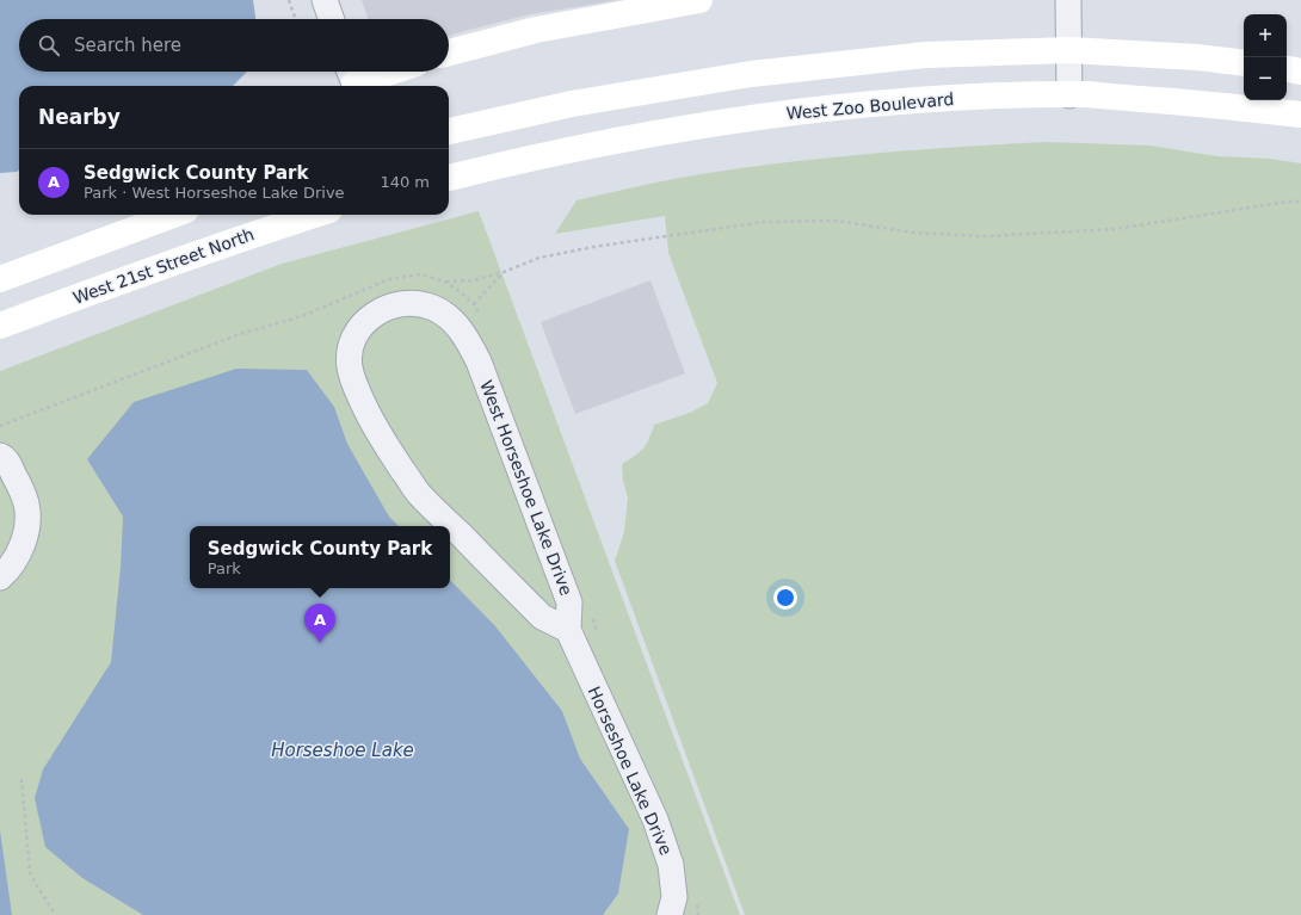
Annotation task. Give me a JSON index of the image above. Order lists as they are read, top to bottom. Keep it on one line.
{"streets":{"main road":["West Zoo Boulevard","West 21st Street North"],"street":["West Horseshoe Lake Drive","Horseshoe Lake Drive"]},"crossings":[["West Horseshoe Lake Drive","Horseshoe Lake Drive"]],"water":["Horseshoe Lake"],"page":{"map_buttons":["+","−"],"search":"Search here","heading":"Nearby","list":[{"mark":"A","name":"Sedgwick County Park","note":"Park · West Horseshoe Lake Drive","value":"140 m"}],"popup":["Sedgwick County Park","Park"],"pins":"A"}}
